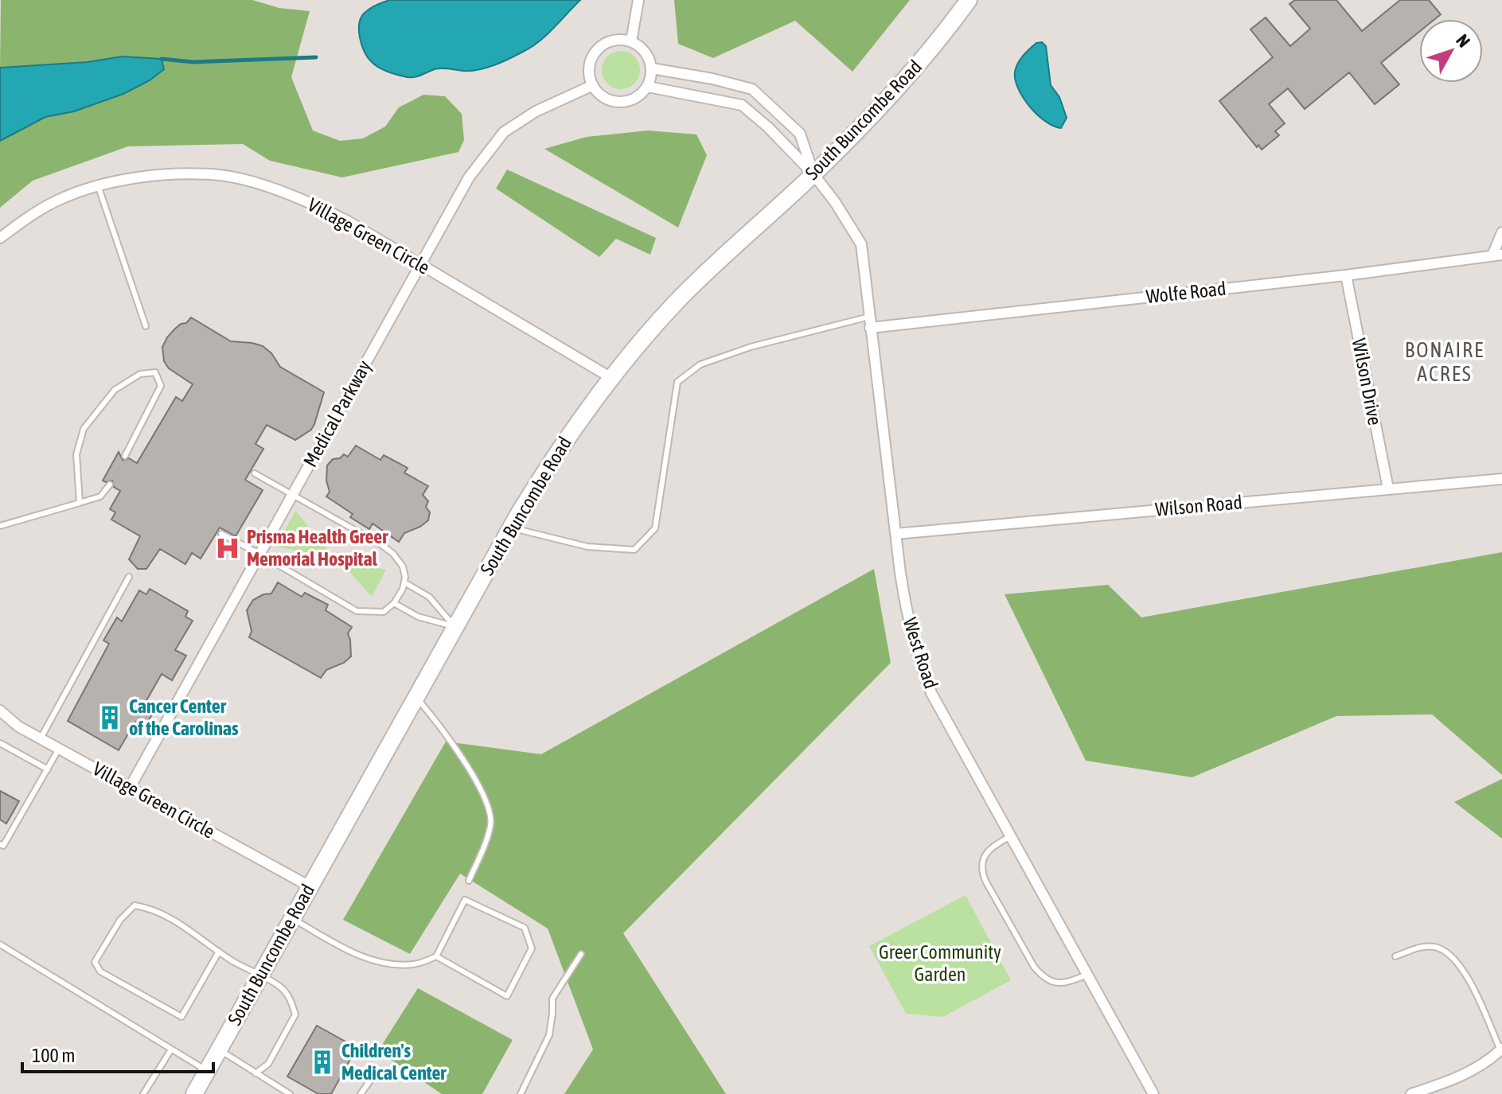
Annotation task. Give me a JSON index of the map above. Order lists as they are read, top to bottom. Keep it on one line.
{"streets":{"main road":["South Buncombe Road"],"street":["Village Green Circle","Wolfe Road","Wilson Drive","Medical Parkway","Wilson Road","West Road"]},"crossings":[["South Buncombe Road","Village Green Circle"],["South Buncombe Road","West Road"],["Village Green Circle","Medical Parkway"],["Wolfe Road","Wilson Drive"],["Wolfe Road","West Road"],["Wilson Drive","Wilson Road"],["Wilson Road","West Road"]],"districts":["BONAIRE ACRES"],"parks":["Greer Community Garden"],"places":{"hospital":["Prisma Health Greer Memorial Hospital"],"building":["Cancer Center of the Carolinas","Children's Medical Center"]},"scale_bar":"100 m","north":"top right"}
